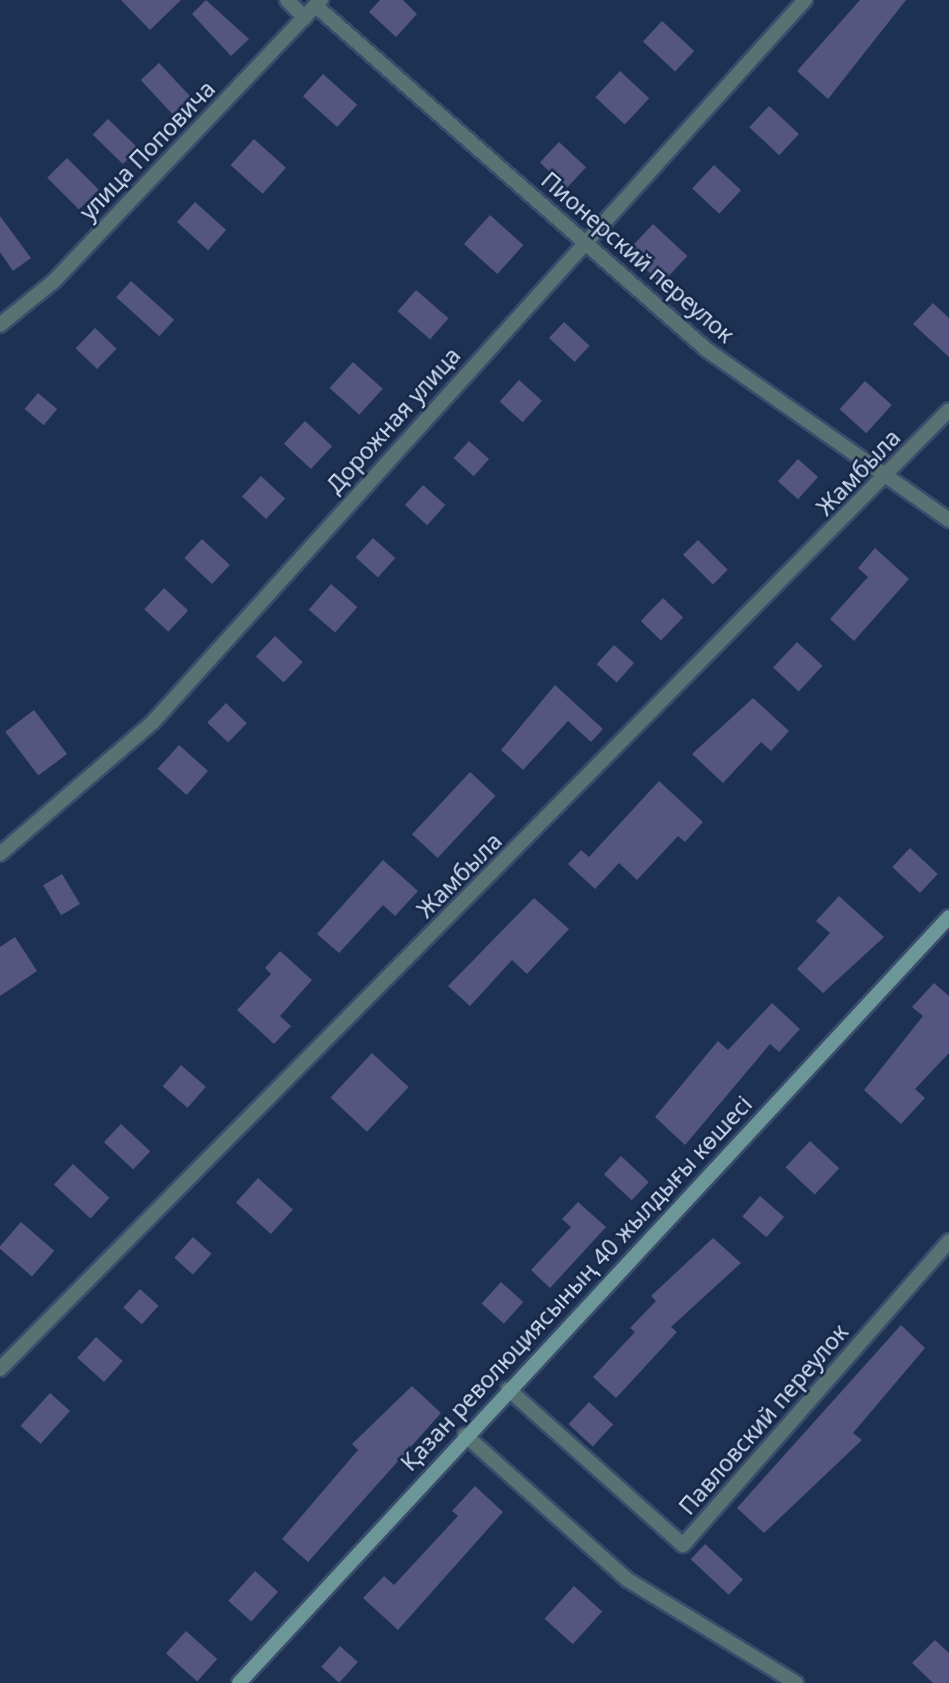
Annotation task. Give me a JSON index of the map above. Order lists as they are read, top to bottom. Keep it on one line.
{"streets":{"street":["улица Поповича","Пионерский переулок","Дорожная улица","Жамбыла","Қазан революциясының 40 жылдығы көшесі","Павловский переулок"]},"crossings":[["улица Поповича","Пионерский переулок"],["Пионерский переулок","Дорожная улица"],["Пионерский переулок","Жамбыла"],["Қазан революциясының 40 жылдығы көшесі","Павловский переулок"]]}
